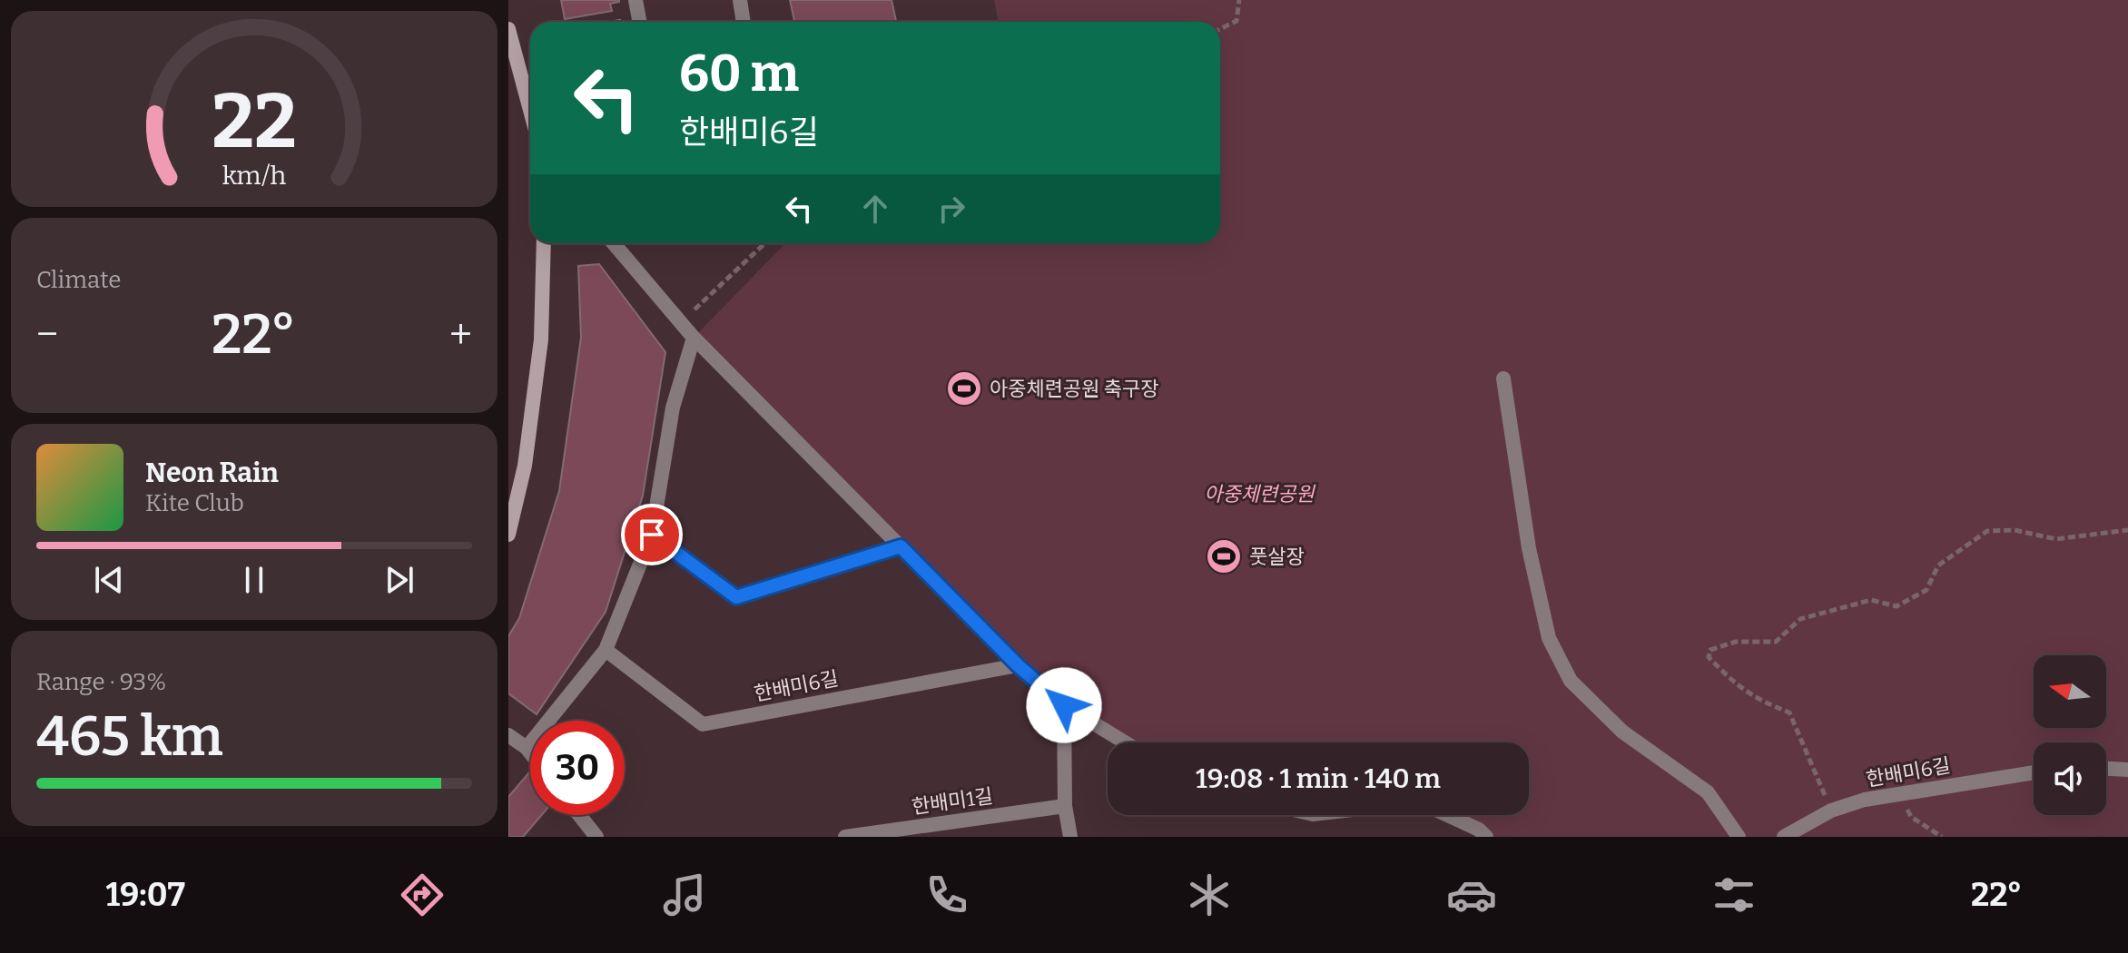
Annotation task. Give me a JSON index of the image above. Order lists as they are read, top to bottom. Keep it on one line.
{"streets":{"street":["한배미6길","한배미1길"]},"parks":["아중체련공원"],"places":{"sports":["아중체련공원 축구장","풋살장"]},"north":"left","page":{"turn":["60 m","한배미6길"],"tile":["Climate",["Range · 93%","465 km"]],"heat":["−","22°","+"],"song":["Neon Rain","Kite Club"],"limit":"30","trip":"19:08 · 1 min · 140 m","tabs":["19:07","22°"],"gauge":["22","km/h"]}}
